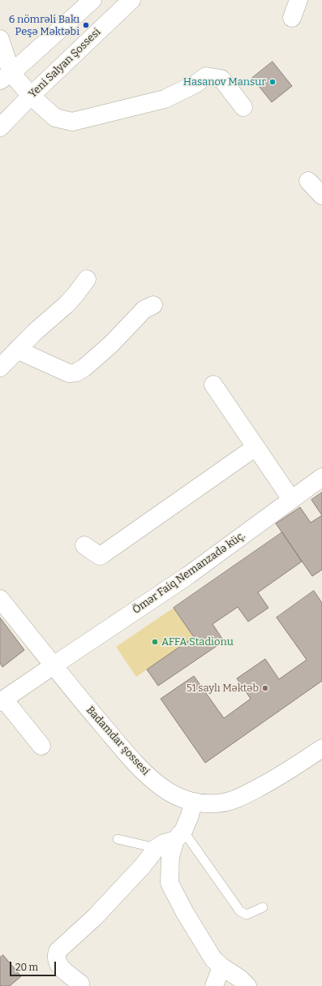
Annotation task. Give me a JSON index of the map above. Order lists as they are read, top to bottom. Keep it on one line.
{"streets":{"street":["Yeni Salyan Şossesi","Ömər Faiq Nemanzadə küç.","Badamdar şossesi"]},"crossings":[["Ömər Faiq Nemanzadə küç.","Badamdar şossesi"]],"places":["6 nömrəli Bakı Peşə Məktəbi","Hasanov Mansur","AFFA Stadionu","51 saylı Məktəb"],"scale_bar":"20 m"}
